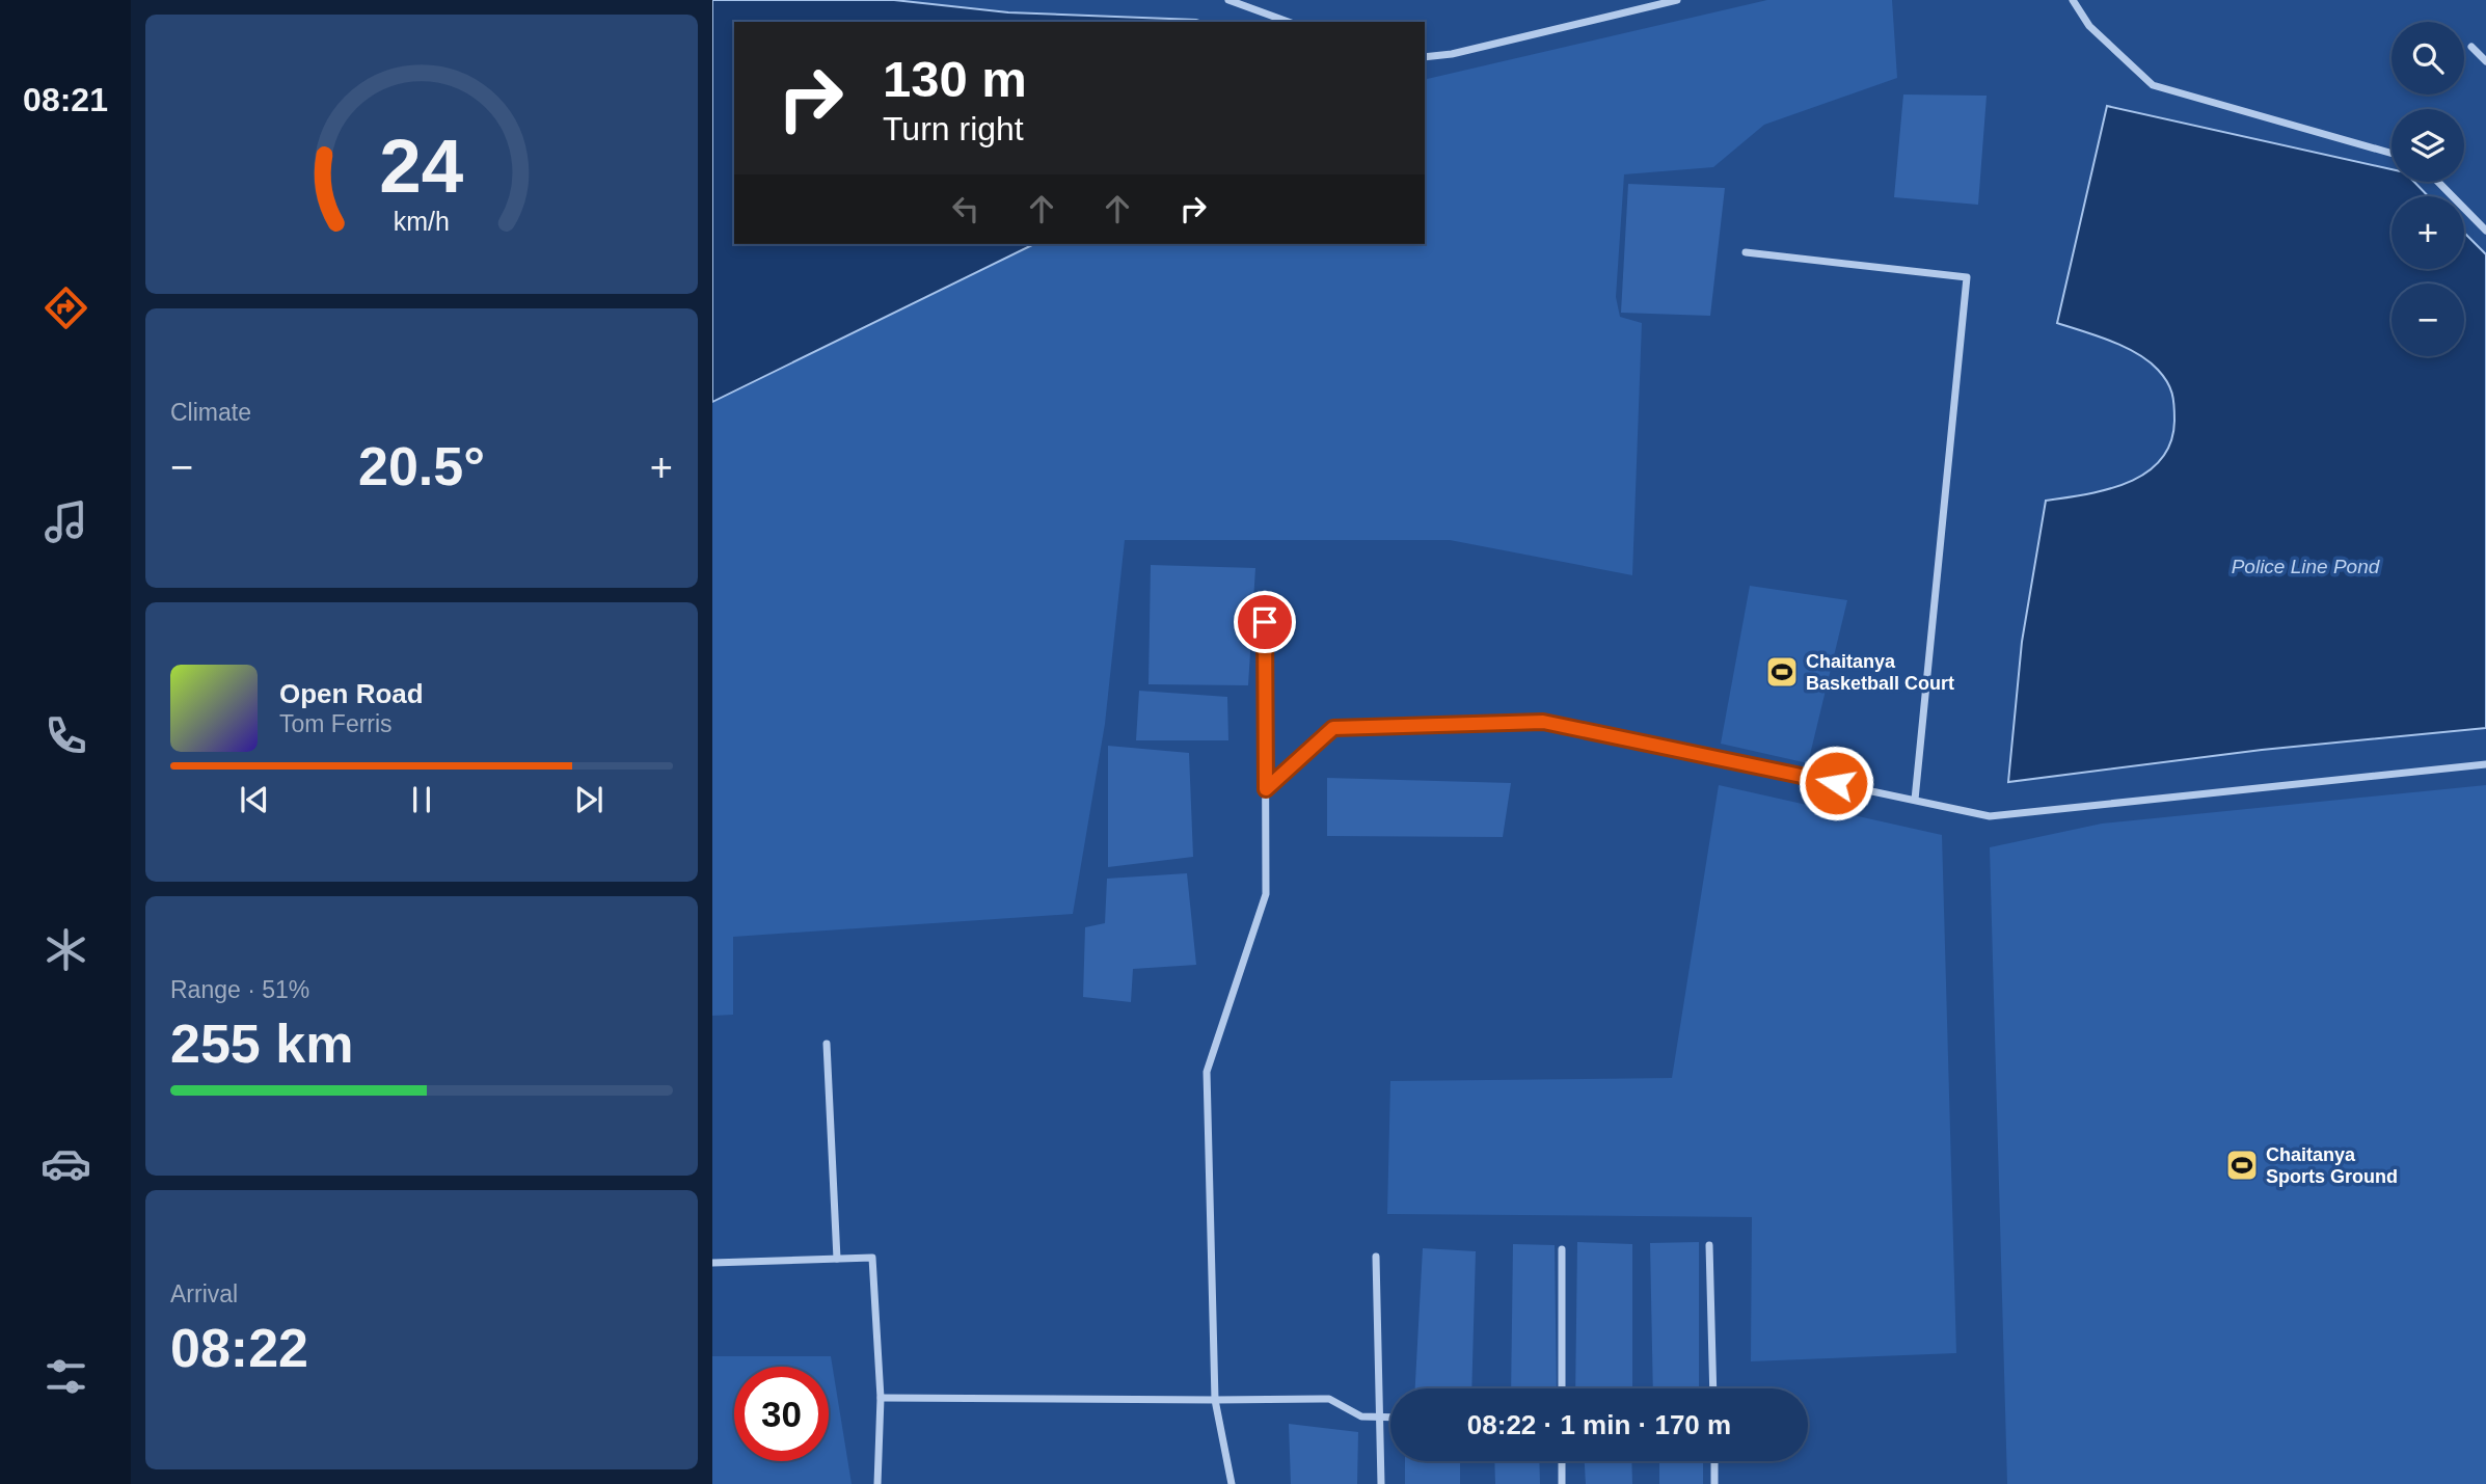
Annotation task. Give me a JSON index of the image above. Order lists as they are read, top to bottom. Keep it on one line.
{"water":["Police Line Pond"],"places":{"sports":["Chaitanya Basketball Court","Chaitanya Sports Ground"]},"page":{"tabs":"08:21","map_buttons":["+","−"],"turn":["130 m","Turn right"],"tile":["Climate",["Range · 51%","255 km"],["Arrival","08:22"]],"heat":["−","20.5°","+"],"song":["Open Road","Tom Ferris"],"limit":"30","trip":"08:22 · 1 min · 170 m","gauge":["24","km/h"]}}
